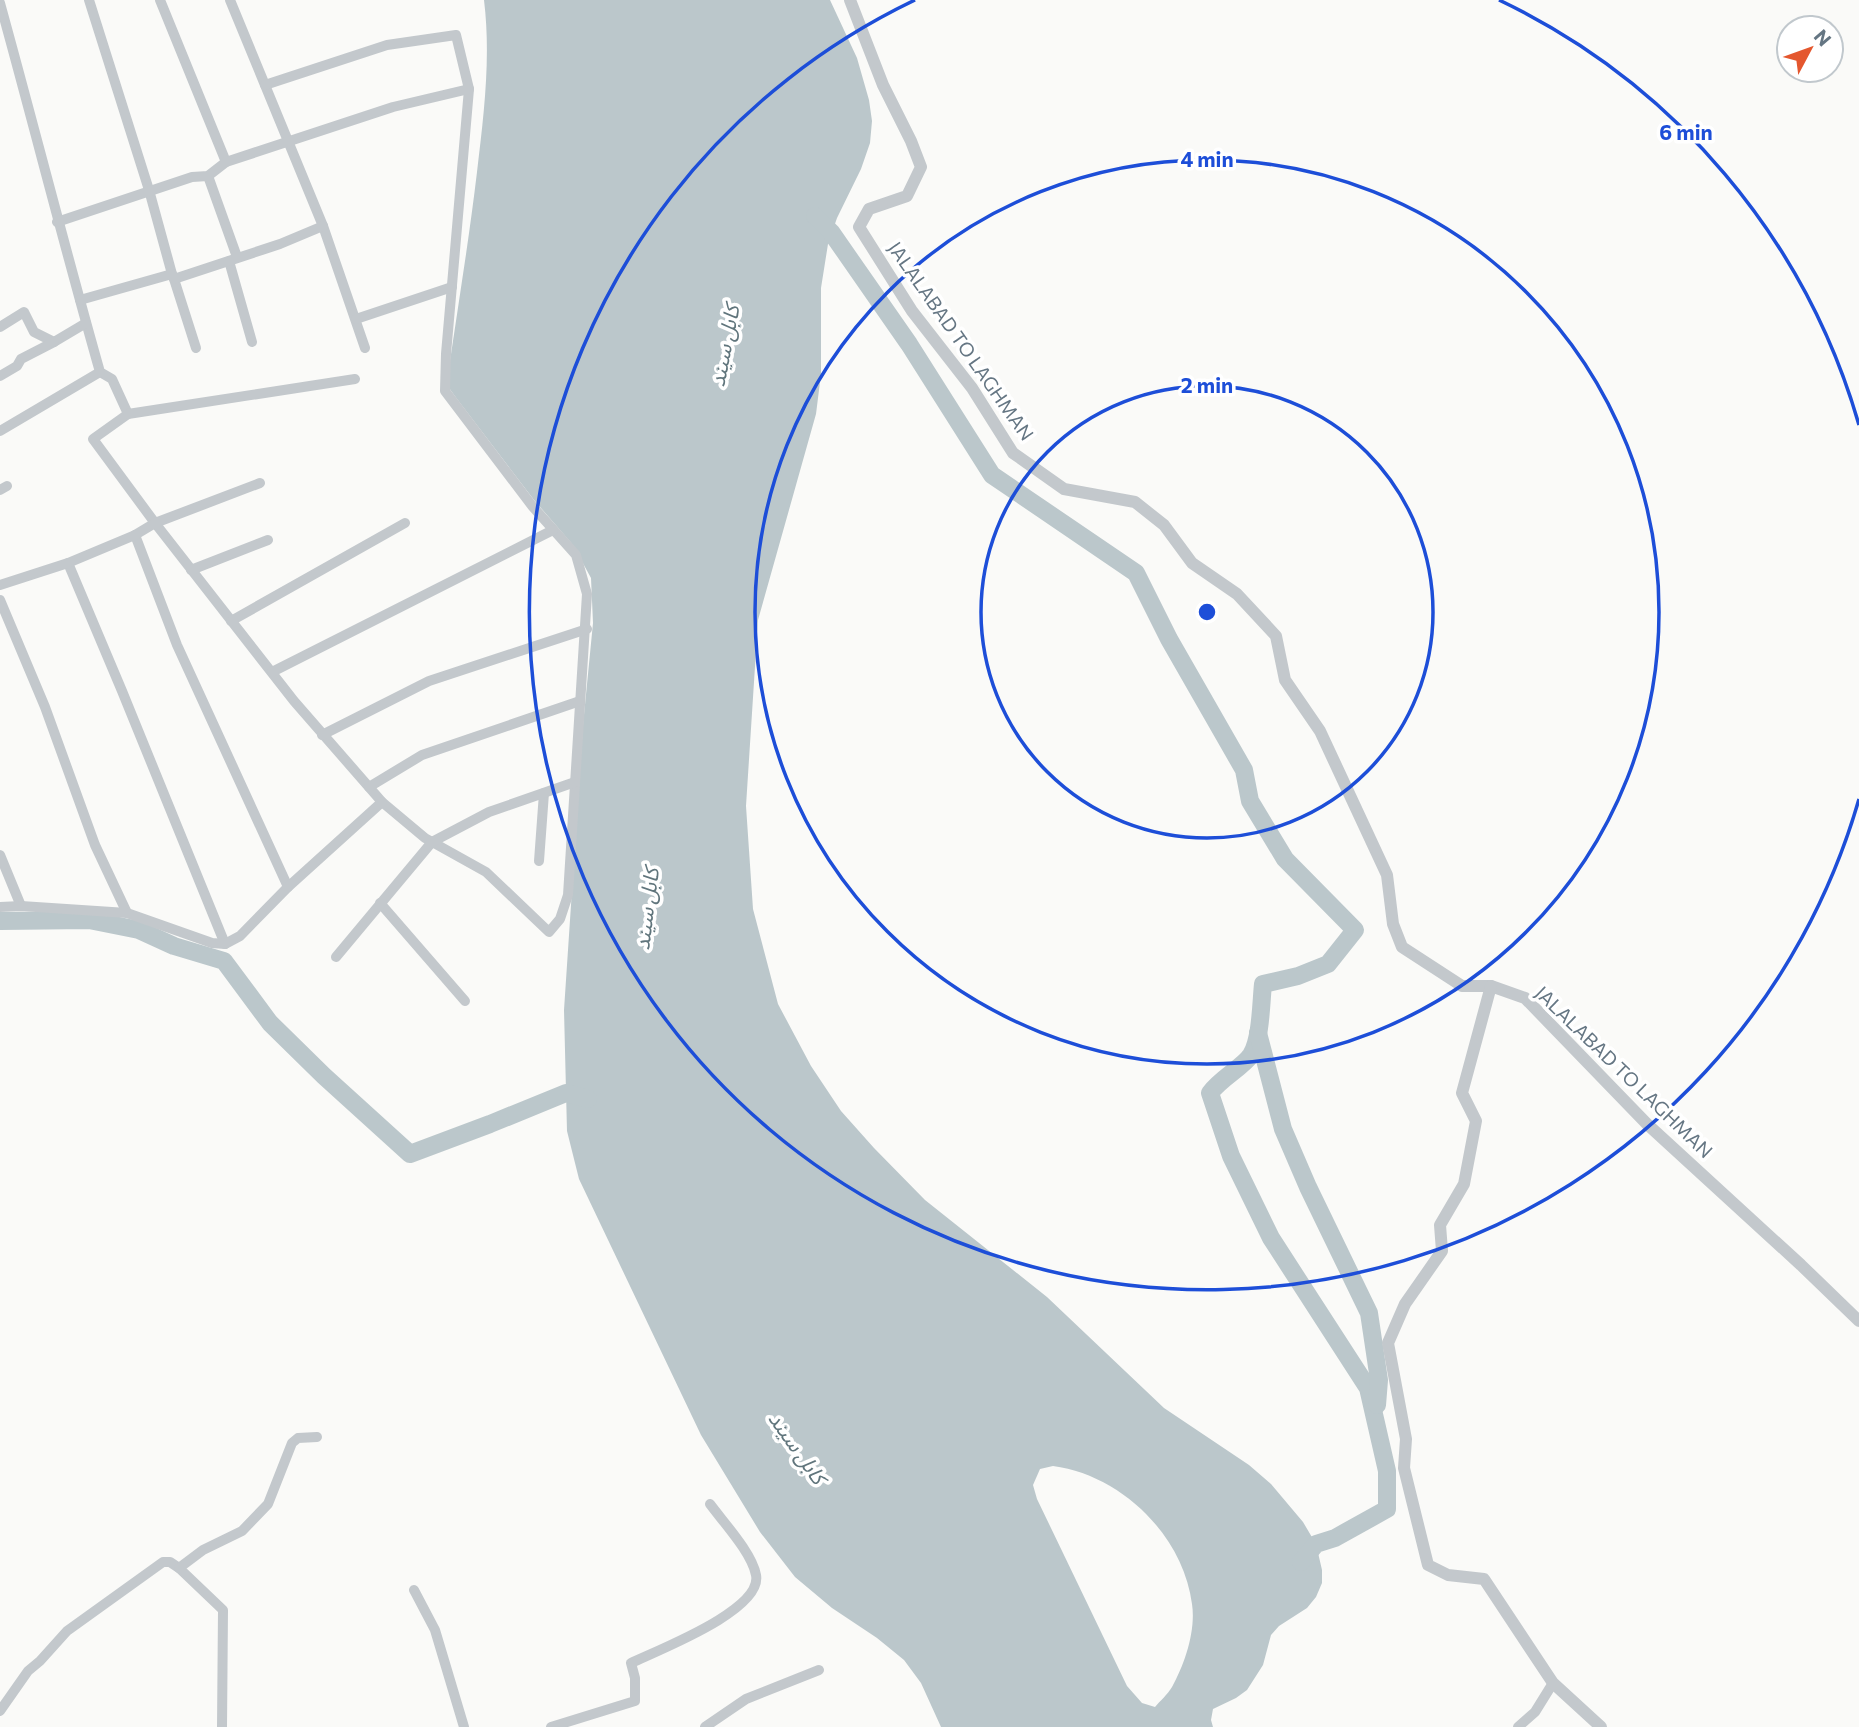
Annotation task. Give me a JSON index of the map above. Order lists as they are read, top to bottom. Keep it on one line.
{"streets":{"street":["JALALABAD TO LAGHMAN"]},"water":["کابل سيند"],"north":"top right","rings":["6 min","4 min","2 min"]}
